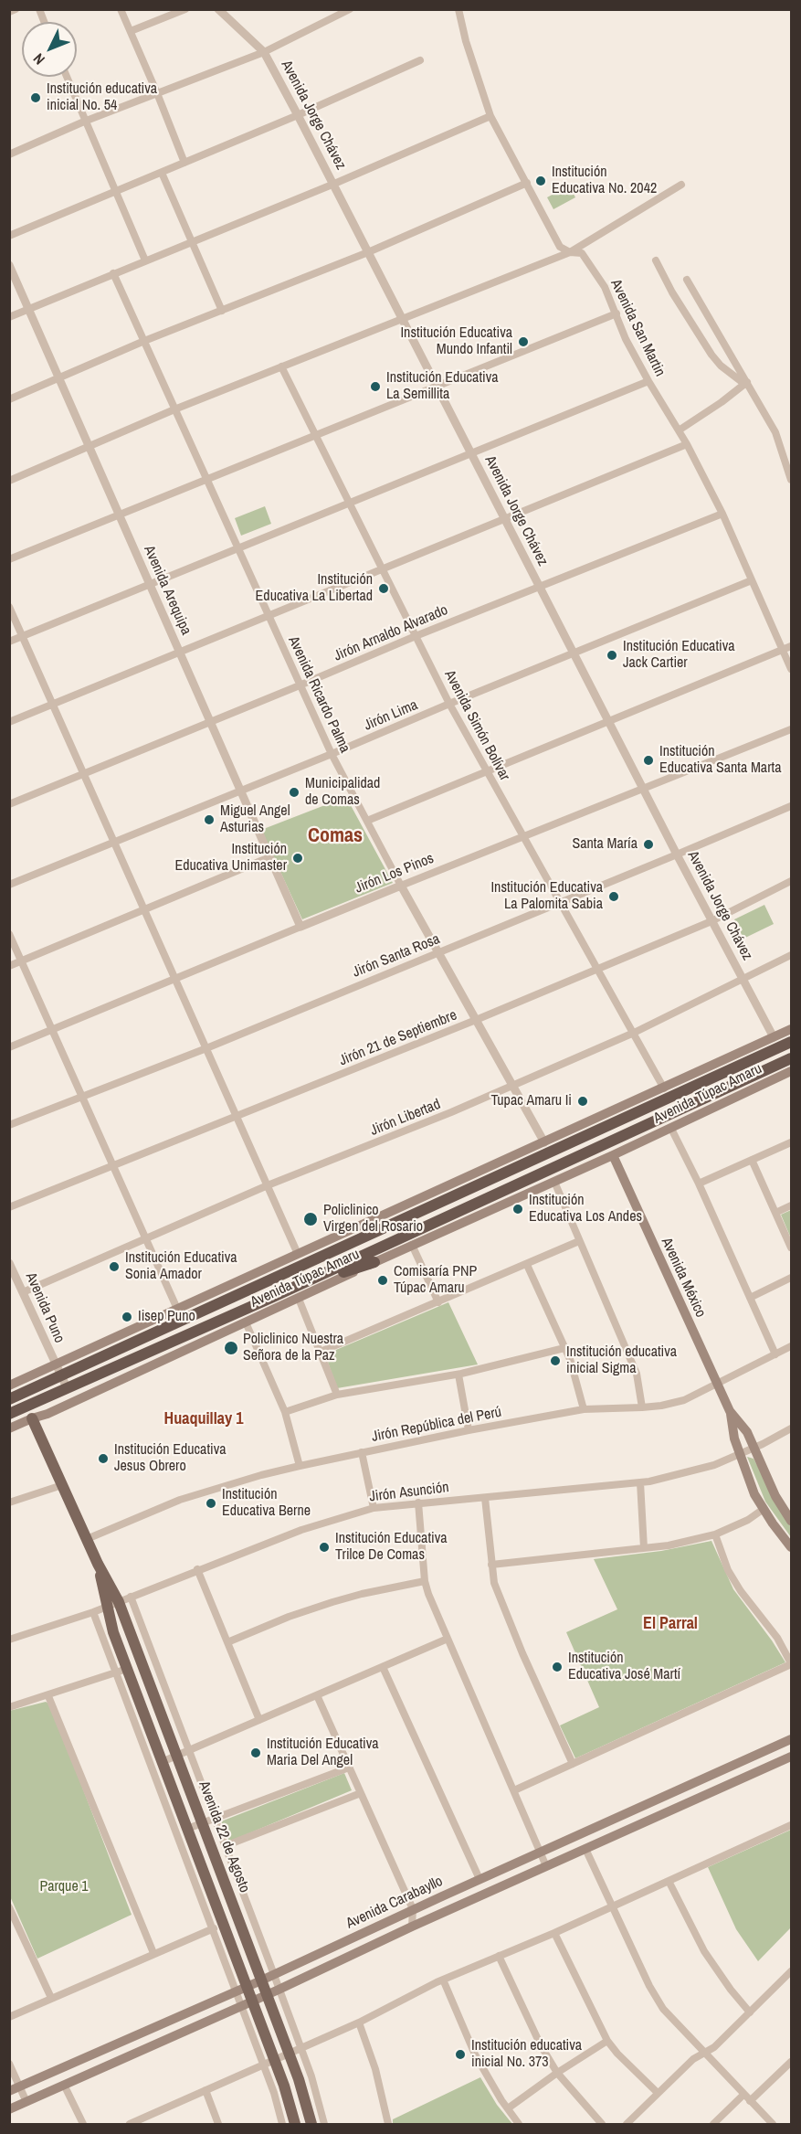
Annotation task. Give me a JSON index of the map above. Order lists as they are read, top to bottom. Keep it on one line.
{"streets":{"highway":["Avenida Túpac Amaru"],"main road":["Avenida México","Avenida 22 de Agosto","Avenida Carabayllo"],"street":["Avenida Jorge Chávez","Avenida San Martin","Avenida Arequipa","Jirón Arnaldo Alvarado","Avenida Ricardo Palma","Jirón Lima","Avenida Simón Bolívar","Jirón Los Pinos","Jirón Santa Rosa","Jirón 21 de Septiembre","Jirón Libertad","Avenida Puno","Jirón República del Perú","Jirón Asunción"]},"crossings":[["Avenida Jorge Chávez","Jirón Arnaldo Alvarado"],["Avenida Jorge Chávez","Jirón Lima"],["Avenida Jorge Chávez","Jirón Los Pinos"],["Avenida Jorge Chávez","Jirón Santa Rosa"],["Avenida Jorge Chávez","Jirón 21 de Septiembre"],["Avenida Jorge Chávez","Avenida Túpac Amaru"],["Avenida Jorge Chávez","Jirón Libertad"],["Avenida San Martin","Jirón Arnaldo Alvarado"],["Avenida San Martin","Jirón Lima"],["Avenida Arequipa","Jirón Arnaldo Alvarado"],["Avenida Arequipa","Jirón Lima"],["Avenida Arequipa","Jirón Los Pinos"],["Jirón Arnaldo Alvarado","Avenida Ricardo Palma"],["Jirón Arnaldo Alvarado","Avenida Simón Bolívar"],["Avenida Ricardo Palma","Jirón Lima"],["Avenida Ricardo Palma","Jirón Los Pinos"],["Avenida Ricardo Palma","Jirón Santa Rosa"],["Avenida Ricardo Palma","Jirón 21 de Septiembre"],["Avenida Ricardo Palma","Avenida Túpac Amaru"],["Avenida Ricardo Palma","Jirón Libertad"],["Jirón Lima","Avenida Simón Bolívar"],["Avenida Simón Bolívar","Jirón Los Pinos"],["Avenida Simón Bolívar","Jirón Santa Rosa"],["Avenida Simón Bolívar","Jirón 21 de Septiembre"],["Avenida Simón Bolívar","Avenida Túpac Amaru"],["Avenida Simón Bolívar","Jirón Libertad"],["Avenida Túpac Amaru","Avenida México"],["Avenida Túpac Amaru","Avenida Puno"],["Avenida Túpac Amaru","Avenida 22 de Agosto"],["Jirón Libertad","Avenida Puno"],["Avenida México","Jirón República del Perú"],["Avenida México","Jirón Asunción"],["Jirón República del Perú","Avenida 22 de Agosto"],["Jirón Asunción","Avenida 22 de Agosto"],["Avenida 22 de Agosto","Avenida Carabayllo"]],"districts":["Comas","Huaquillay 1","El Parral"],"parks":["Parque 1"],"places":["Institución educativa inicial No. 54","Institución Educativa No. 2042","Institución Educativa Mundo Infantil","Institución Educativa La Semillita","Institución Educativa La Libertad","Institución Educativa Jack Cartier","Institución Educativa Santa Marta","Municipalidad de Comas","Miguel Angel Asturias","Santa María","Institución Educativa Unimaster","Institución Educativa La Palomita Sabia","Tupac Amaru Ii","Institución Educativa Los Andes","Policlinico Virgen del Rosario","Institución Educativa Sonia Amador","Comisaría PNP Túpac Amaru","Iisep Puno","Policlinico Nuestra Señora de la Paz","Institución educativa inicial Sigma","Institución Educativa Jesus Obrero","Institución Educativa Berne","Institución Educativa Trilce De Comas","Institución Educativa José Martí","Institución Educativa Maria Del Angel","Institución educativa inicial No. 373"],"north":"bottom left"}
